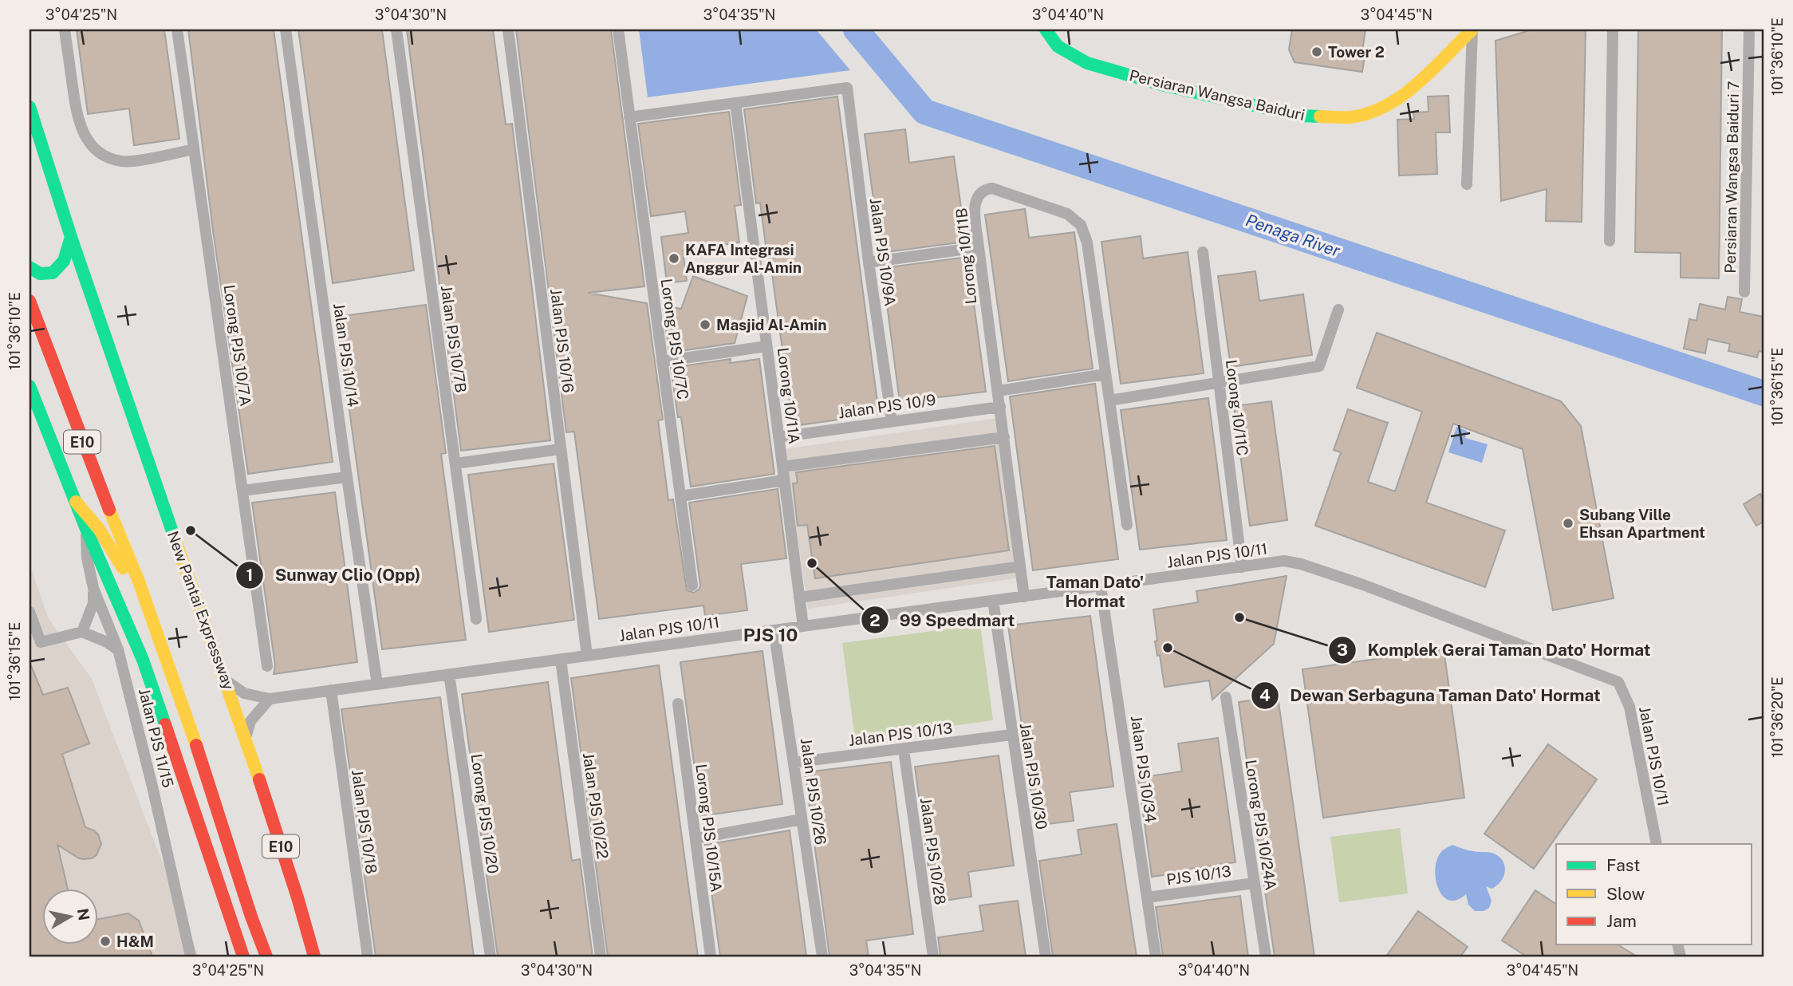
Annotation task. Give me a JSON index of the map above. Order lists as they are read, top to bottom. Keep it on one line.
{"streets":{"main road":["Persiaran Wangsa Baiduri","E10","New Pantai Expressway"],"street":["Persiaran Wangsa Baiduri 7","Jalan PJS 10/9A","Lorong 10/11B","Jalan PJS 10/7B","Lorong PJS 10/7C","Jalan PJS 10/16","Lorong PJS 10/7A","Jalan PJS 10/14","Lorong 10/11A","Jalan PJS 10/9","Lorong 10/11C","Jalan PJS 10/11","Jalan PJS 10/13","Jalan PJS 11/15","Jalan PJS 10/34","Jalan PJS 10/30","Jalan PJS 10/26","Jalan PJS 10/22","Lorong PJS 10/20","Jalan PJS 10/18","Lorong PJS 10/24A","Lorong PJS 10/15A","Jalan PJS 10/28","PJS 10/13"]},"crossings":[["Jalan PJS 10/9A","Lorong 10/11A"],["Jalan PJS 10/9A","Jalan PJS 10/9"],["Lorong 10/11B","Jalan PJS 10/9"],["Lorong 10/11B","Jalan PJS 10/11"],["Jalan PJS 10/16","Jalan PJS 10/11"],["Jalan PJS 10/14","Jalan PJS 10/11"],["Lorong 10/11A","Jalan PJS 10/9"],["Lorong 10/11A","Jalan PJS 10/11"],["Lorong 10/11C","Jalan PJS 10/11"],["Jalan PJS 10/11","New Pantai Expressway"],["Jalan PJS 10/11","Jalan PJS 10/34"],["Jalan PJS 10/11","Jalan PJS 10/30"],["Jalan PJS 10/11","Jalan PJS 10/26"],["Jalan PJS 10/11","Jalan PJS 10/22"],["Jalan PJS 10/11","Lorong PJS 10/20"],["Jalan PJS 10/11","Jalan PJS 10/18"],["Jalan PJS 10/13","Jalan PJS 10/30"],["Jalan PJS 10/13","Jalan PJS 10/26"],["Jalan PJS 10/13","Jalan PJS 10/28"],["Jalan PJS 10/34","PJS 10/13"],["Lorong PJS 10/24A","PJS 10/13"]],"districts":["Taman Dato' Hormat","PJS 10"],"water":["Penaga River"],"places":["Tower 2","KAFA Integrasi Anggur Al-Amin","Masjid Al-Amin","Subang Ville Ehsan Apartment","Sunway Clio (Opp)","99 Speedmart","Komplek Gerai Taman Dato' Hormat","Dewan Serbaguna Taman Dato' Hormat","H&M"],"legend":["Fast","Slow","Jam"],"north":"right","coordinates":["3°04'25\"N","3°04'30\"N","3°04'35\"N","3°04'40\"N","3°04'45\"N","101°36'10\"E","101°36'15\"E","101°36'20\"E"]}
